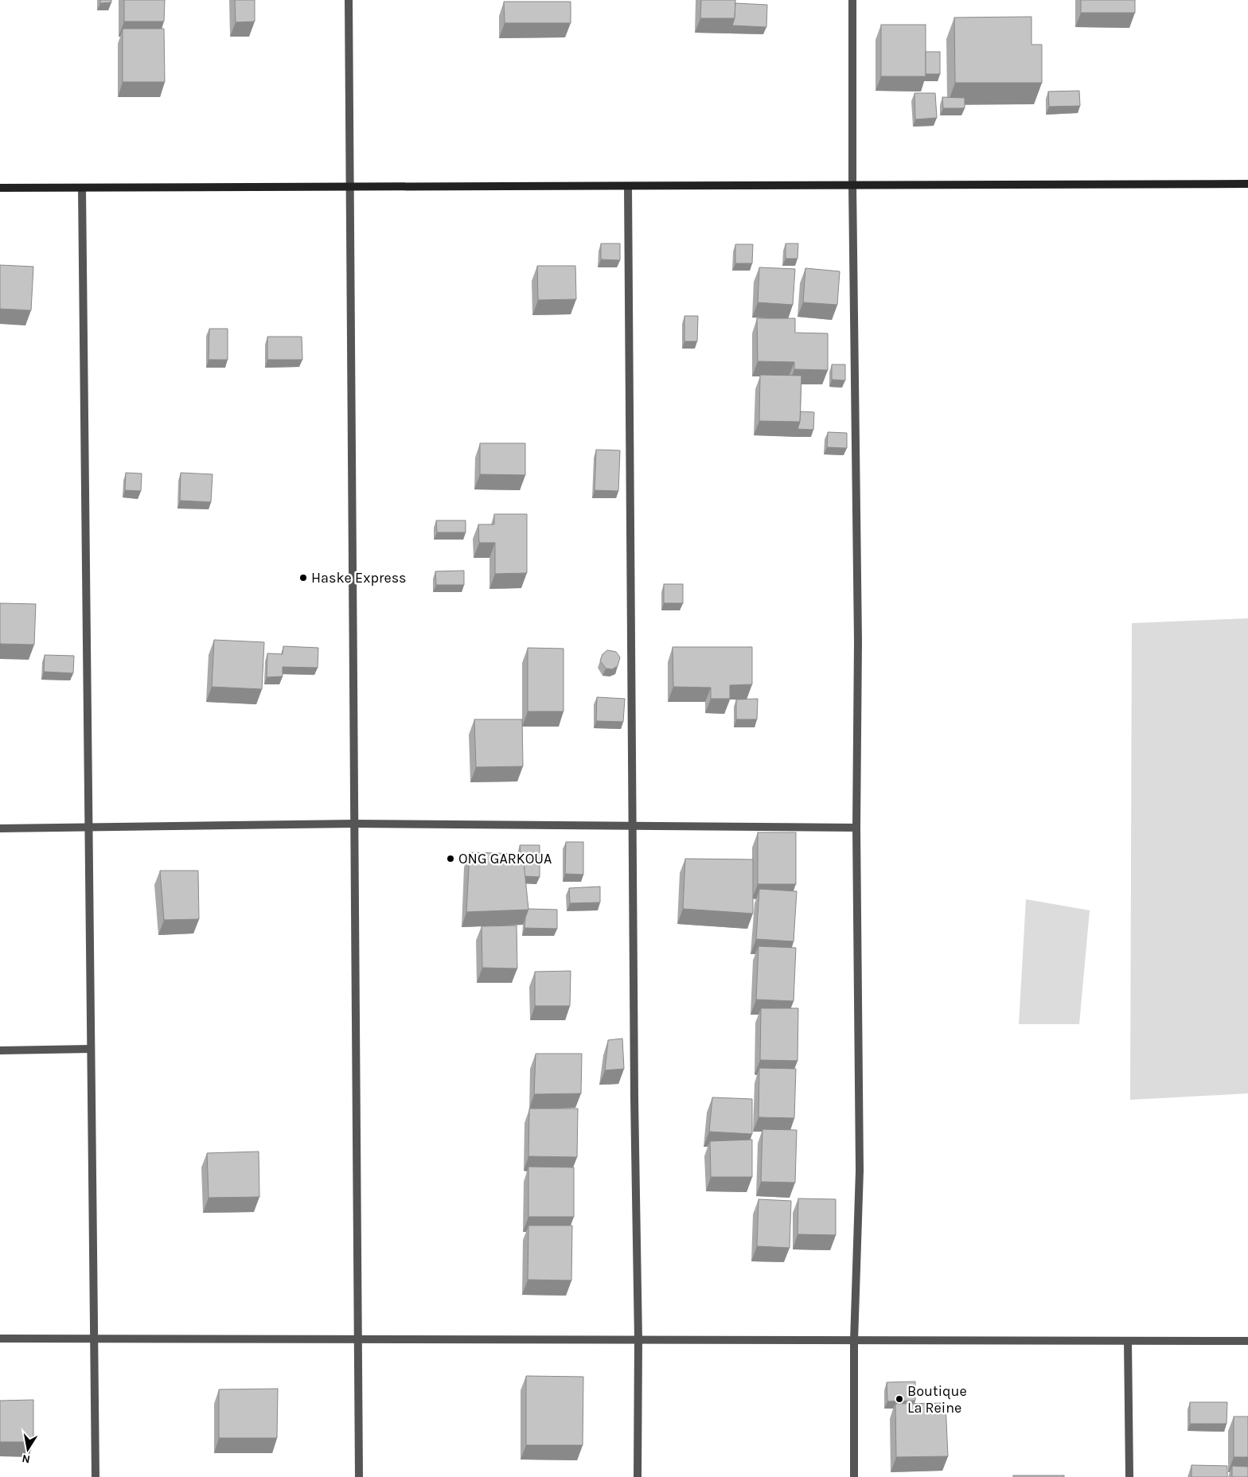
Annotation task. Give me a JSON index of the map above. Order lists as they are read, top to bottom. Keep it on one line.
{"places":["Haske Express","ONG GARKOUA","Boutique La Reine"],"north":"bottom"}
